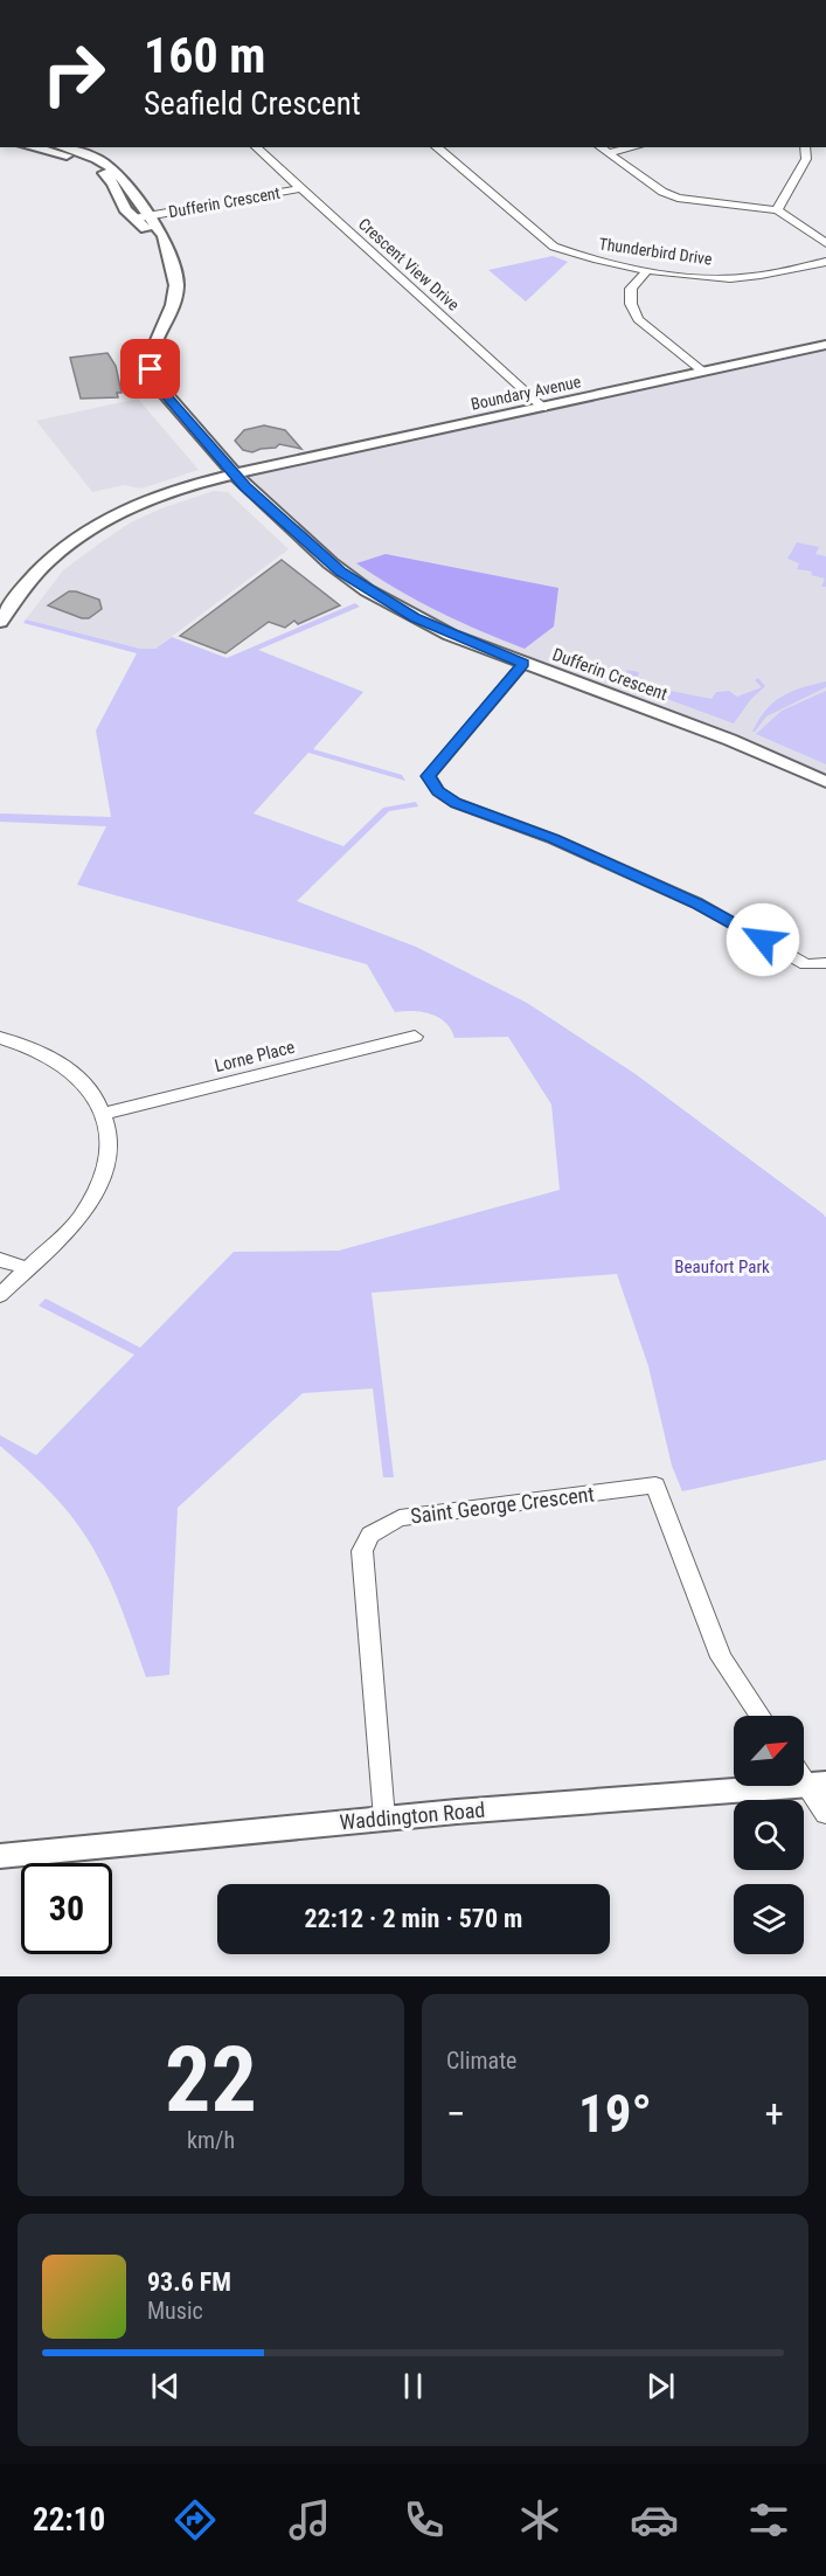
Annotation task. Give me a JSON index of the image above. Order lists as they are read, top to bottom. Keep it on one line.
{"streets":{"street":["Dufferin Crescent","Thunderbird Drive","Crescent View Drive","Boundary Avenue","Lorne Place","Saint George Crescent","Waddington Road"]},"crossings":[["Dufferin Crescent","Crescent View Drive"],["Dufferin Crescent","Boundary Avenue"],["Crescent View Drive","Boundary Avenue"],["Saint George Crescent","Waddington Road"]],"parks":["Beaufort Park"],"north":"top right","page":{"turn":["160 m","Seafield Crescent"],"limit":"30","trip":"22:12 · 2 min · 570 m","tile":[["22","km/h"],"Climate"],"heat":["−","19°","+"],"song":["93.6 FM","Music"],"tabs":"22:10"}}
